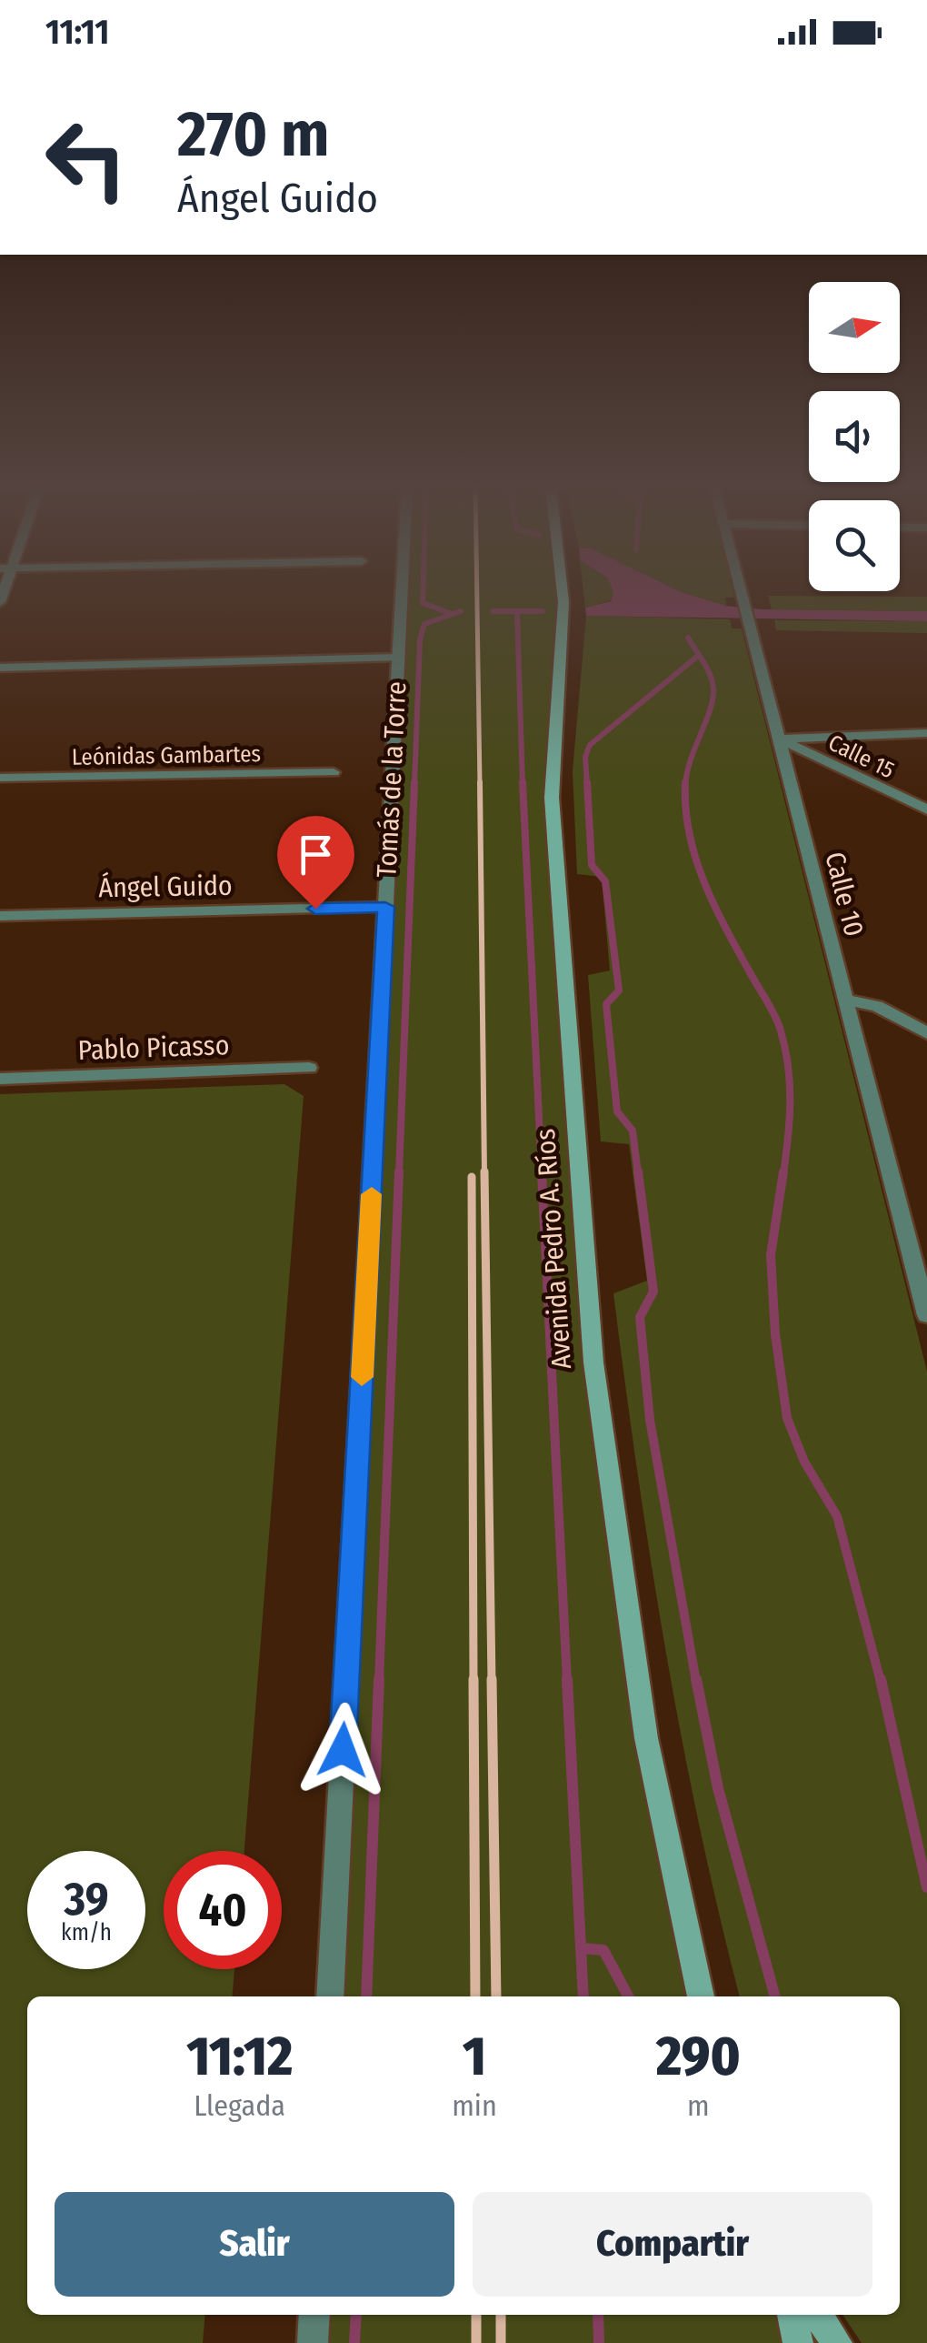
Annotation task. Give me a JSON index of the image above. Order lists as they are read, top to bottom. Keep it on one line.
{"streets":{"main road":["Avenida Pedro A. Ríos"],"street":["Leónidas Gambartes","Calle 15","Tomás de la Torre","Ángel Guido","Calle 10","Pablo Picasso"]},"crossings":[["Calle 15","Calle 10"],["Tomás de la Torre","Ángel Guido"]],"north":"right","page":{"status":"11:11","turn":["270 m","Ángel Guido"],"speed":"39 km/h","limit":"40","eta":["11:12","Llegada","1","min","290","m"],"buttons":["Salir","Compartir"]}}
